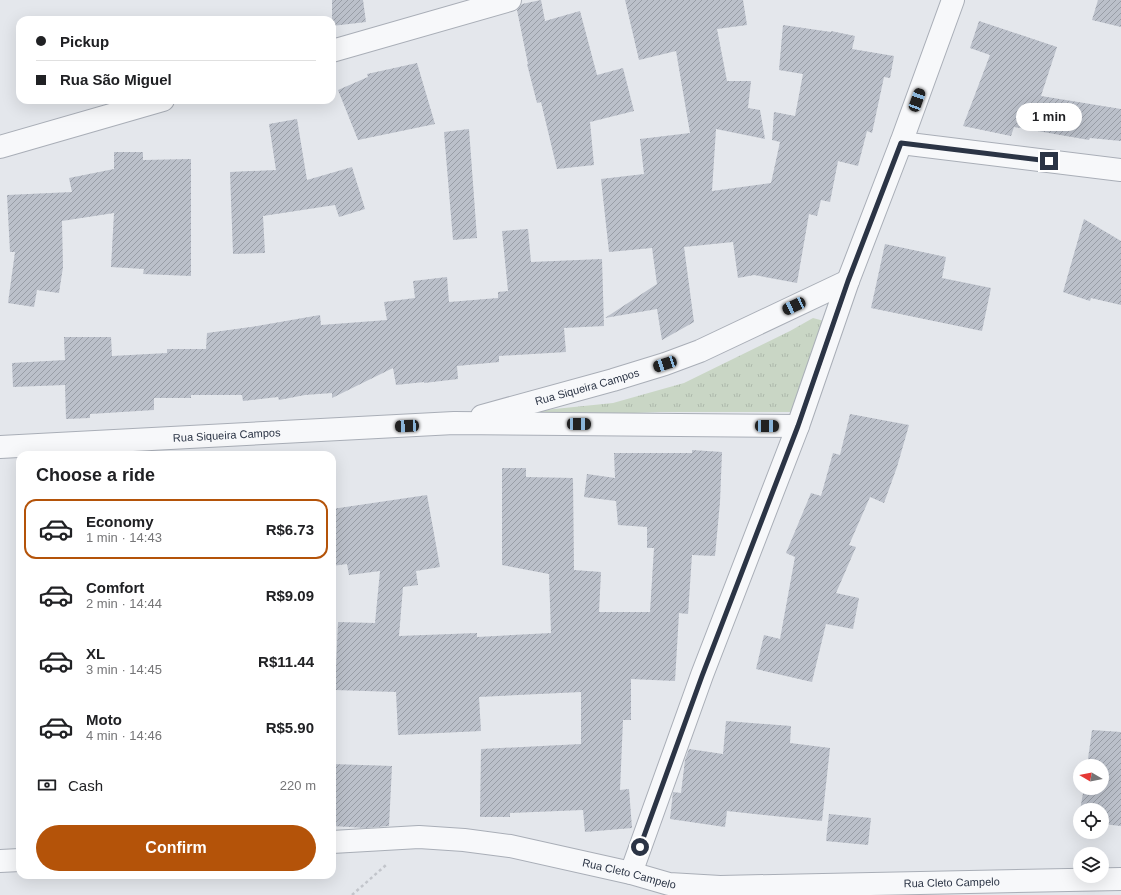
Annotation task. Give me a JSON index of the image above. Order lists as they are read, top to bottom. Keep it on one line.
{"streets":{"street":["Rua Siqueira Campos","Rua Cleto Campelo"]},"north":"left","page":{"banner":["Pickup","Rua São Miguel"],"bubble":"1 min","heading":"Choose a ride","list":[{"name":"Economy","note":"1 min · 14:43","value":"R$6.73"},{"name":"Comfort","note":"2 min · 14:44","value":"R$9.09"},{"name":"XL","note":"3 min · 14:45","value":"R$11.44"},{"name":"Moto","note":"4 min · 14:46","value":"R$5.90"}],"pay":["Cash","220 m"],"buttons":"Confirm"}}
